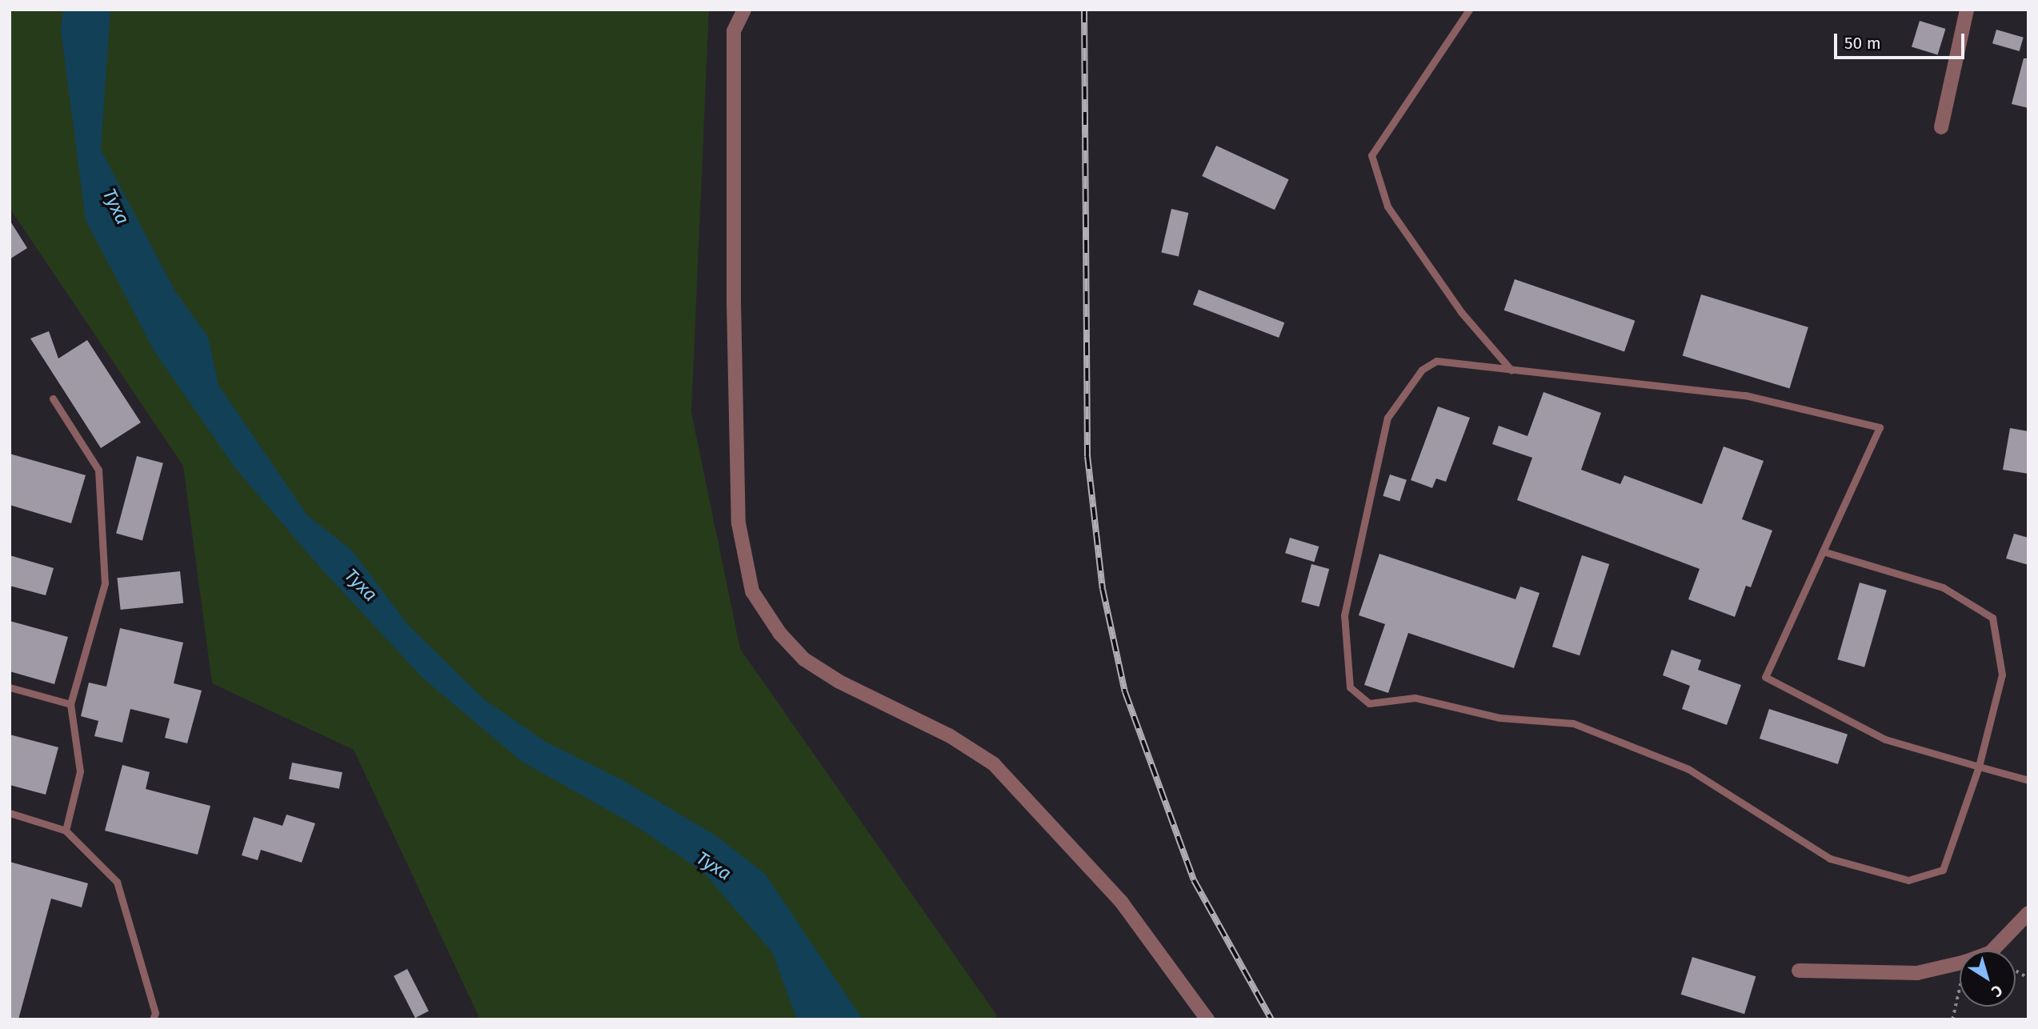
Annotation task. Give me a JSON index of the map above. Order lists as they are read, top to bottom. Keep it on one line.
{"water":["Туха"],"scale_bar":"50 m","north":"bottom right"}
